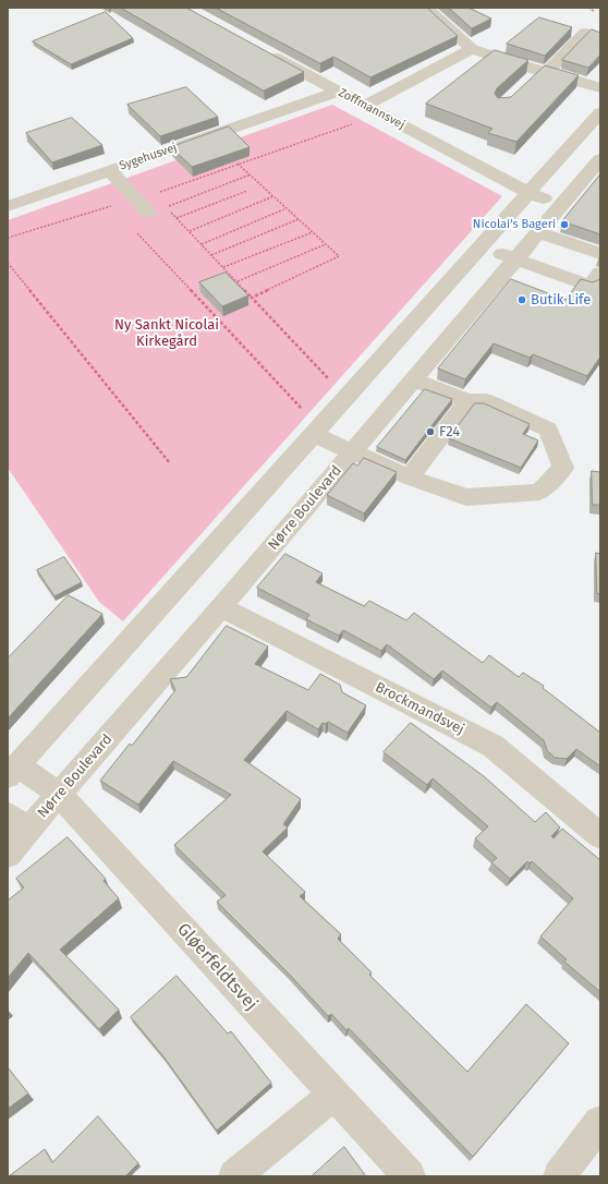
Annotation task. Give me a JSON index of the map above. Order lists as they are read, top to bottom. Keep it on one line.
{"streets":{"street":["Zoffmannsvej","Sygehusvej","Nørre Boulevard","Brockmandsvej","Gløerfeldtsvej"]},"crossings":[["Zoffmannsvej","Sygehusvej"],["Zoffmannsvej","Nørre Boulevard"],["Nørre Boulevard","Brockmandsvej"],["Nørre Boulevard","Gløerfeldtsvej"]],"parks":["Ny Sankt Nicolai Kirkegård"],"places":["Nicolai's Bageri","Butik Life","F24"]}
